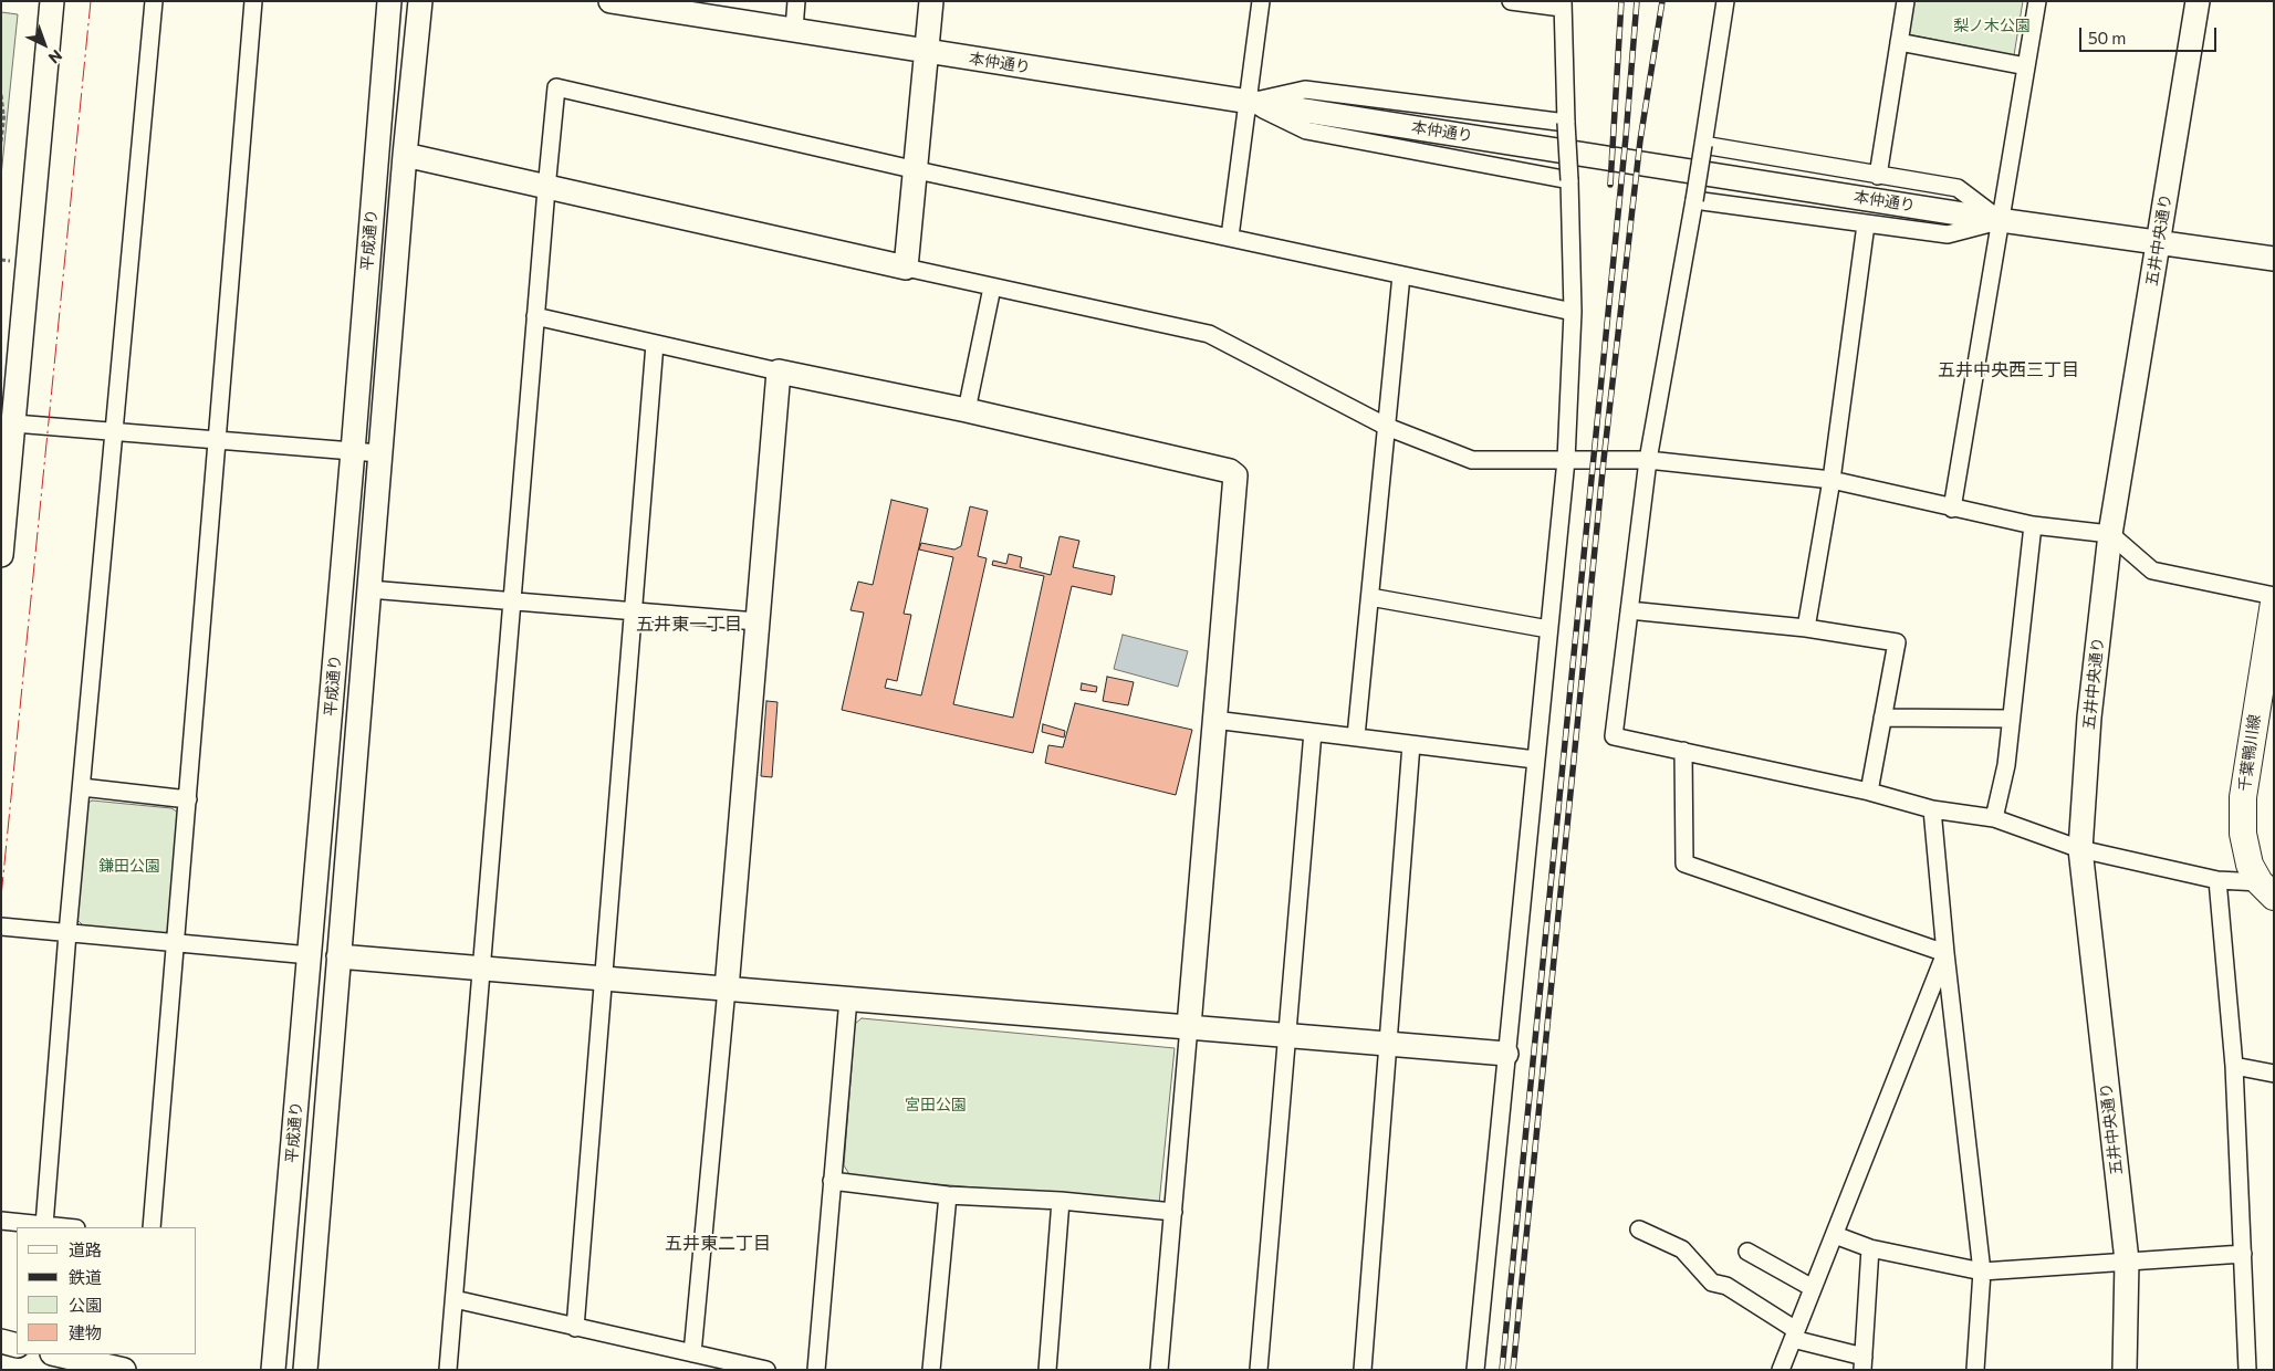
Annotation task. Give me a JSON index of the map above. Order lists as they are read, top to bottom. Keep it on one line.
{"streets":{"main road":["千葉鴨川線"],"street":["本仲通り","平成通り","五井中央通り"]},"crossings":[["本仲通り","五井中央通り"]],"districts":["五井中央西三丁目","五井東一丁目","五井東二丁目"],"parks":["梨ノ木公園","鎌田公園","宮田公園"],"legend":["道路","鉄道","公園","建物"],"scale_bar":"50 m","north":"bottom right"}
